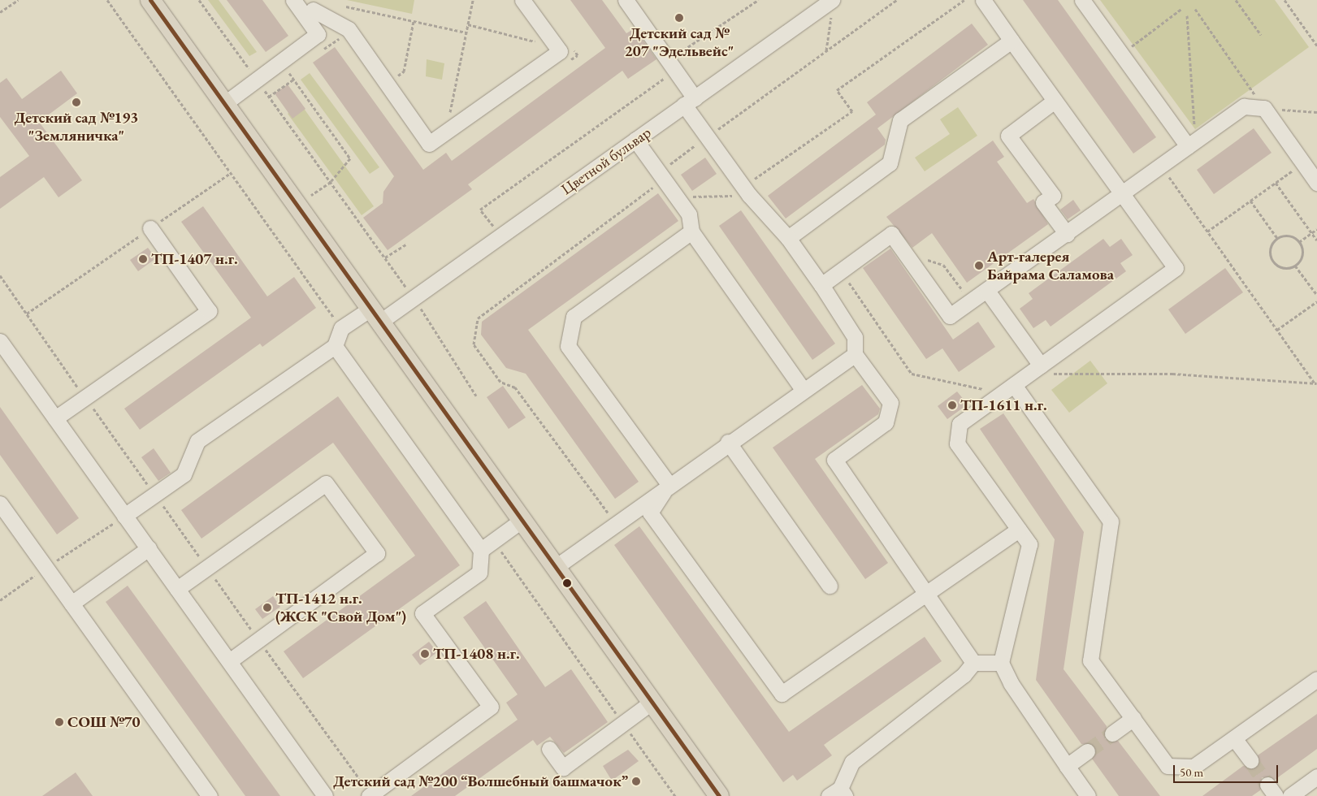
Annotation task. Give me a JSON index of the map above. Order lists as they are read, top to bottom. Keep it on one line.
{"streets":{"street":["Цветной бульвар"]},"places":["Детский сад № 207 \"Эдельвейс\"","Детский сад №193 \"Земляничка\"","ТП-1407 н.г.","Арт-галерея Байрама Саламова","ТП-1611 н.г.","ТП-1412 н.г. (ЖСК \"Свой Дом\")","ТП-1408 н.г.","СОШ №70","Детский сад №200 “Волшебный башмачок”"],"scale_bar":"50 m"}
